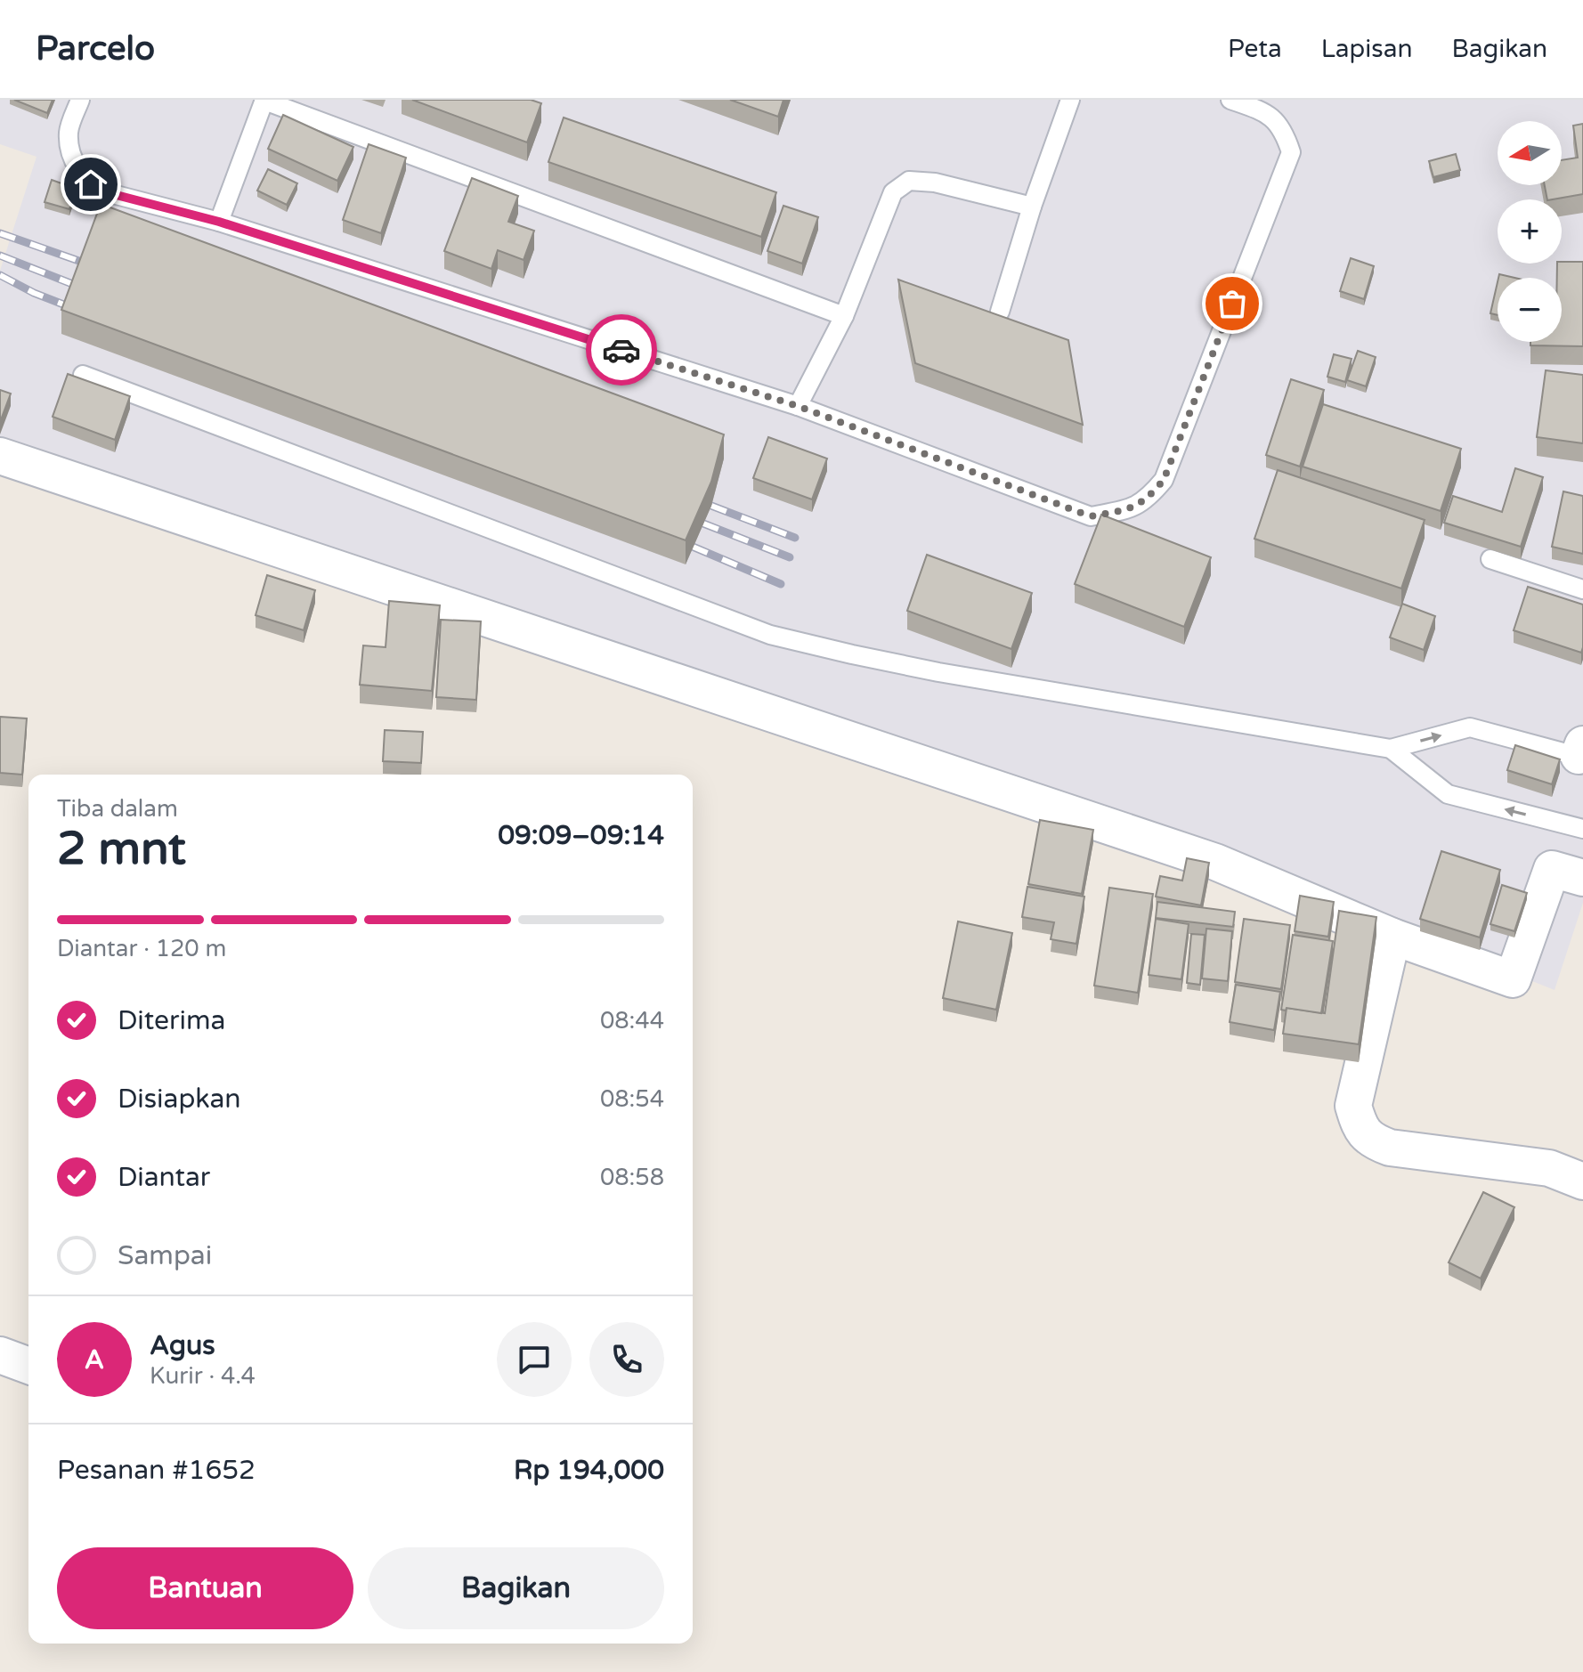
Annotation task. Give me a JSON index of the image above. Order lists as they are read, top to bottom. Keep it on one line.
{"north":"left","page":{"header":"Parcelo","nav":["Peta","Lapisan","Bagikan"],"map_buttons":["+","−"],"heading":["2 mnt","Tiba dalam","09:09–09:14"],"panel":["Agus","Kurir · 4.4","Pesanan #1652","Rp 194,000"],"bar":"Diantar · 120 m","list":[["Diterima","08:44"],["Disiapkan","08:54"],["Diantar","08:58"],"Sampai"],"round":"A","buttons":["Bantuan","Bagikan"]}}
